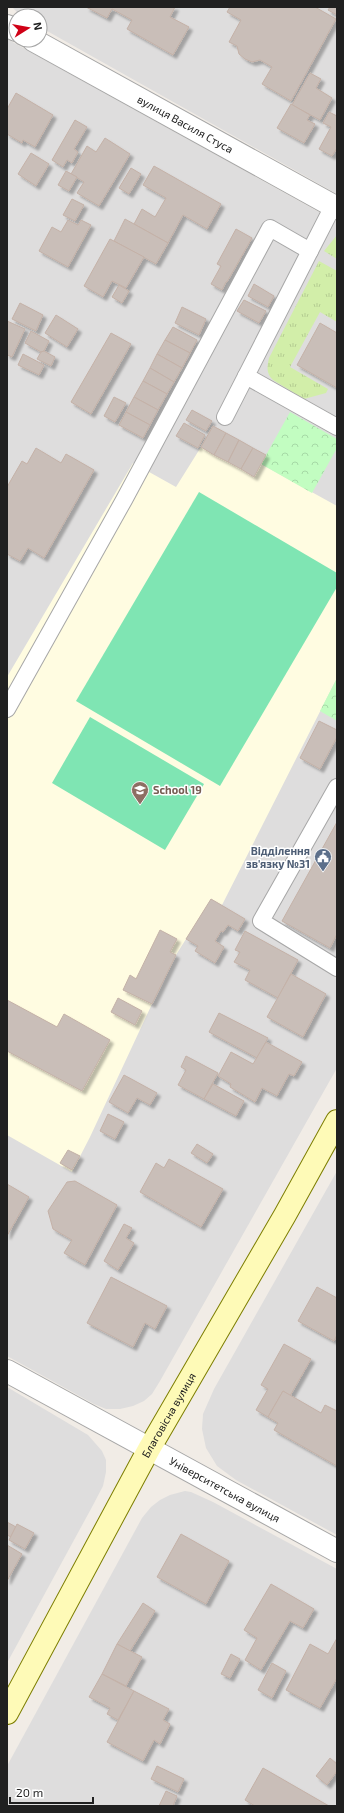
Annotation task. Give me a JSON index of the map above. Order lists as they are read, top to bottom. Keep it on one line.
{"streets":{"main road":["Благовісна вулиця"],"street":["вулиця Василя Стуса","Університетська вулиця"]},"crossings":[["Благовісна вулиця","Університетська вулиця"]],"places":{"school or university":["School 19"],"public building":["Відділення зв'язку №31"]},"scale_bar":"20 m","north":"right"}
